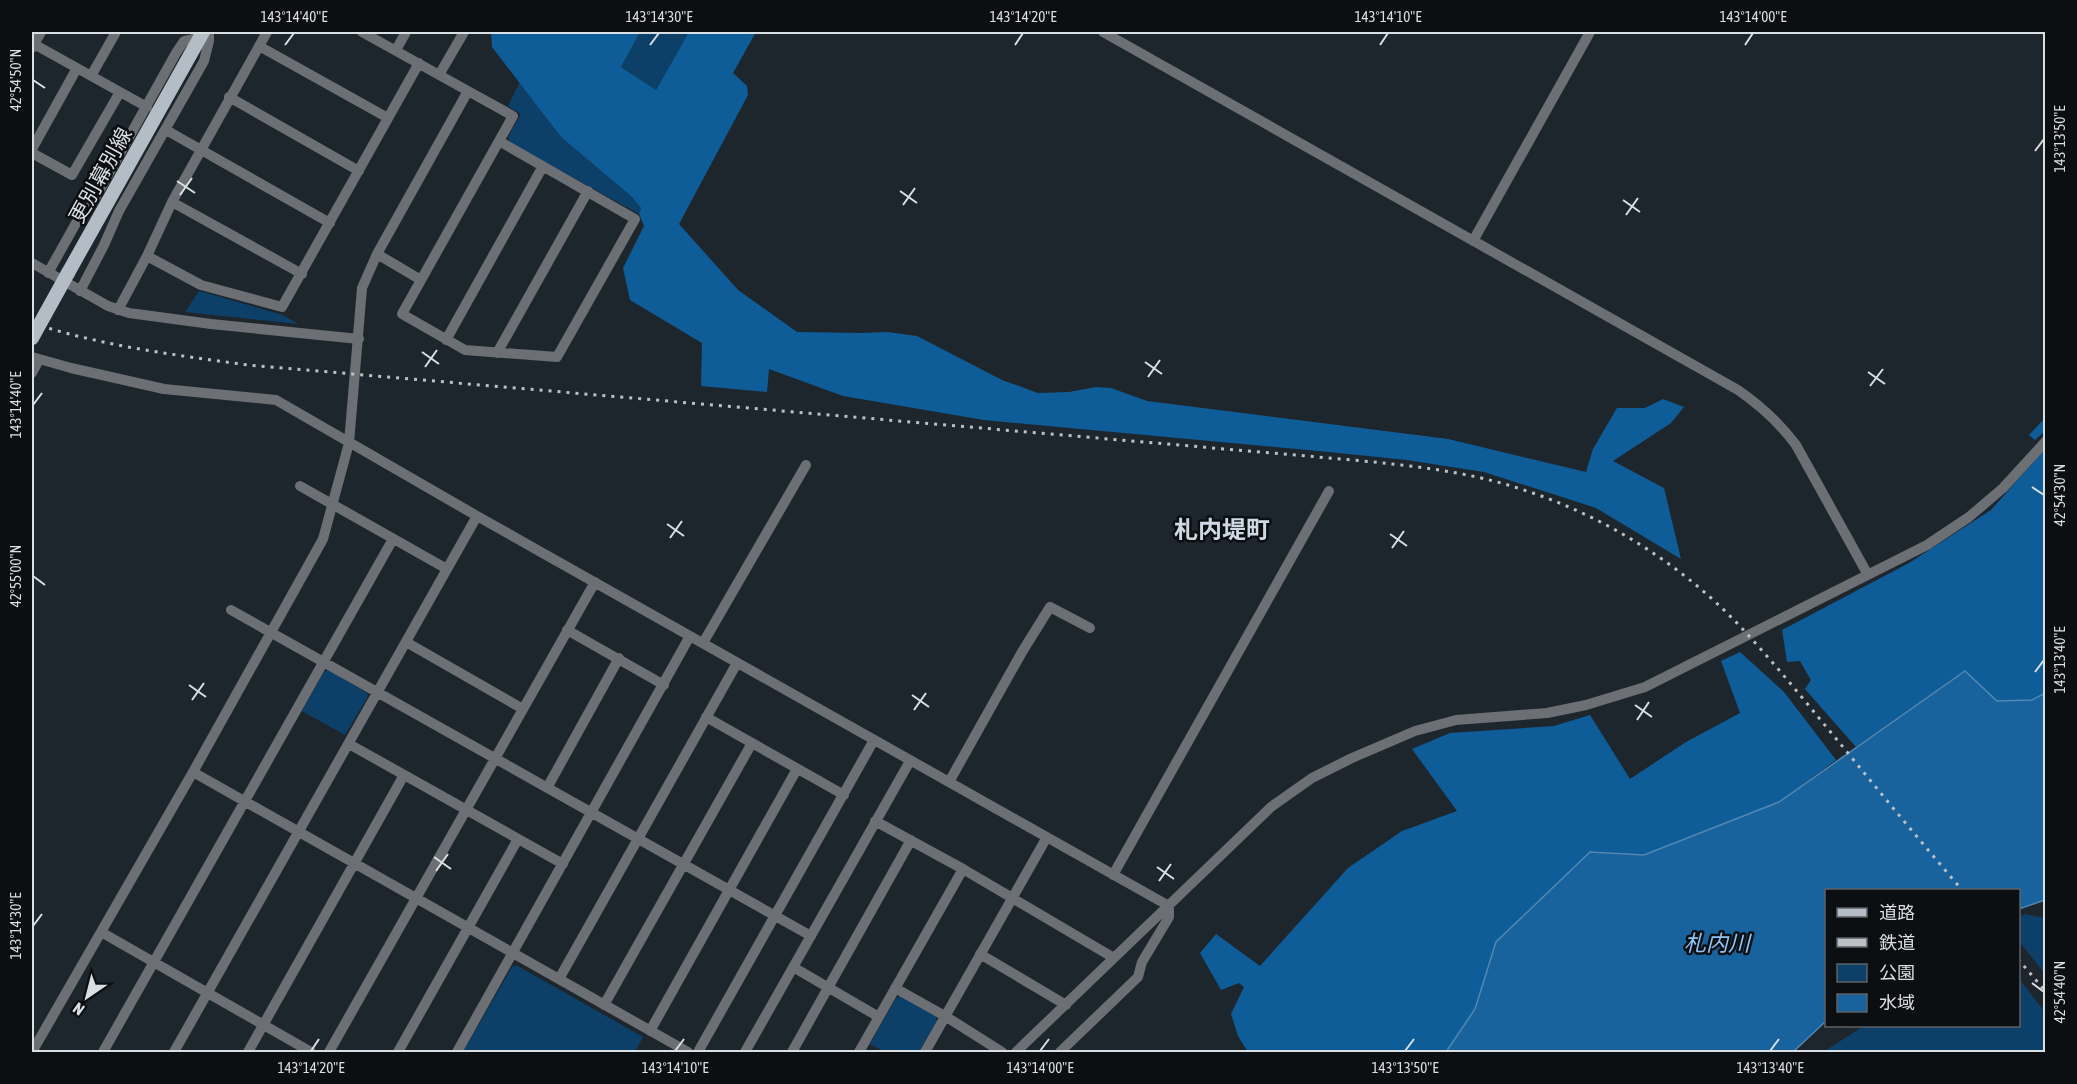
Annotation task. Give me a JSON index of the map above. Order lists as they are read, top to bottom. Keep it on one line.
{"streets":{"main road":["更別幕別線"]},"districts":["札内堤町"],"water":["札内川"],"legend":["道路","鉄道","公園","水域"],"north":"bottom left","coordinates":["143°14'40\"E","143°14'30\"E","143°14'20\"E","143°14'10\"E","143°14'00\"E","42°54'50\"N","143°13'50\"E","42°54'30\"N","42°55'00\"N","143°13'40\"E","42°54'40\"N"]}
